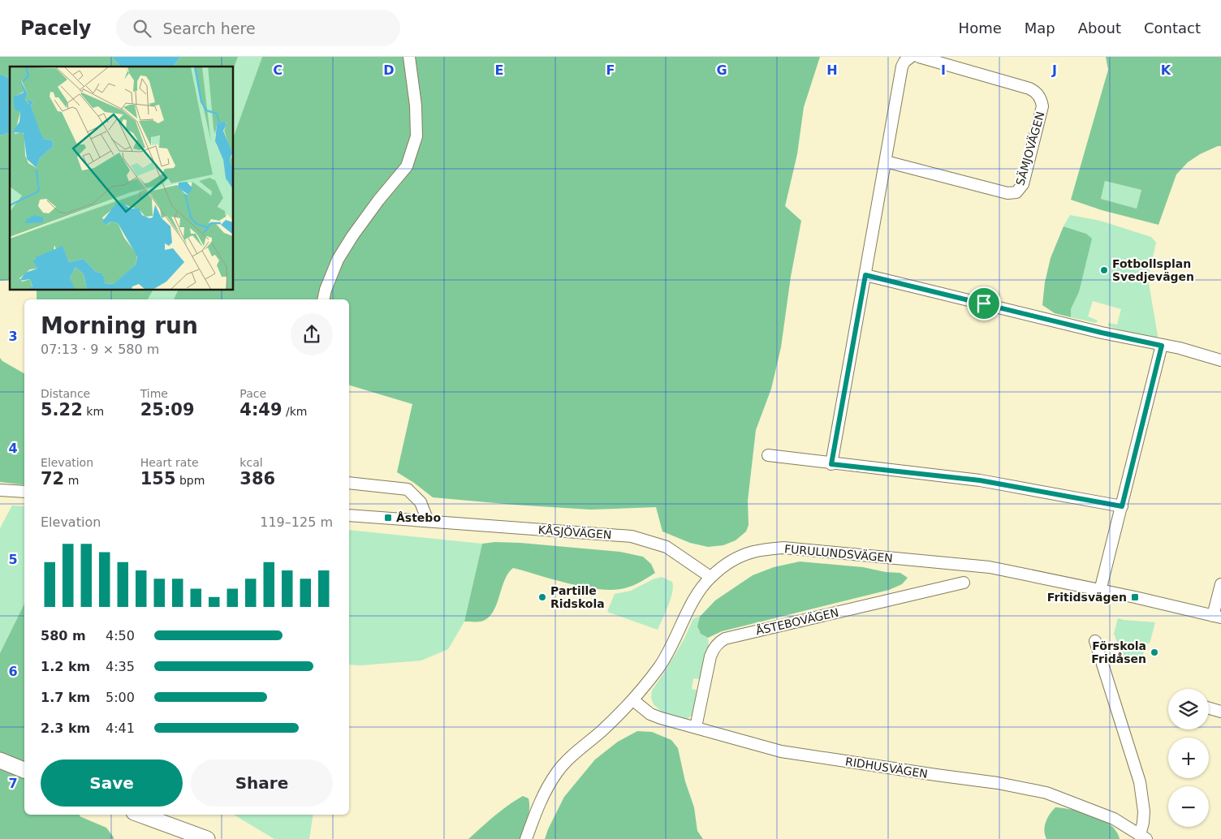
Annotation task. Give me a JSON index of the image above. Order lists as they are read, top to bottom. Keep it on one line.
{"streets":{"street":["SÄMJOVÄGEN","KÅSJÖVÄGEN","FURULUNDSVÄGEN","ÅSTEBOVÄGEN","RIDHUSVÄGEN"]},"crossings":[["KÅSJÖVÄGEN","FURULUNDSVÄGEN"],["FURULUNDSVÄGEN","RIDHUSVÄGEN"],["ÅSTEBOVÄGEN","RIDHUSVÄGEN"]],"places":{"other":["Fotbollsplan Svedjevägen","Partille Ridskola","Förskola Fridåsen"],"transit":["Åstebo","Fritidsvägen"]},"page":{"header":"Pacely","search":"Search here","nav":["Home","Map","About","Contact"],"heading":["Morning run","07:13 · 9 × 580 m"],"stats":[["Distance","5.22 km"],["Time","25:09"],["Pace","4:49 /km"],["Elevation","72 m"],["Heart rate","155 bpm"],["kcal","386"]],"chart":["Elevation","119–125 m"],"list":[{"name":"580 m","note":"4:50"},{"name":"1.2 km","note":"4:35"},{"name":"1.7 km","note":"5:00"},{"name":"2.3 km","note":"4:41"}],"map_buttons":["+","−"],"buttons":["Save","Share"]},"grid":{"columns":["C","D","E","F","G","H","I","J","K"],"rows":["3","4","5","6","7"]}}
